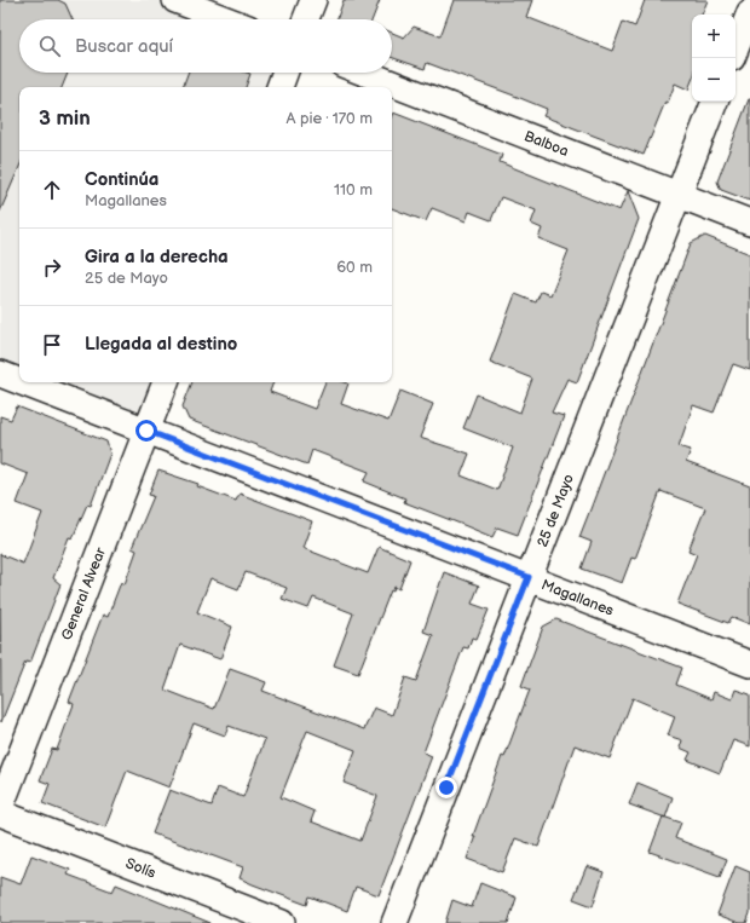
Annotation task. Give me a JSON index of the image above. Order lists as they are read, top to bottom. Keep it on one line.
{"streets":{"street":["Balboa","25 de Mayo","General Alvear","Magallanes","Solís"]},"crossings":[["Balboa","25 de Mayo"],["25 de Mayo","Magallanes"],["General Alvear","Magallanes"]],"page":{"map_buttons":["+","−"],"search":"Buscar aquí","heading":["3 min","A pie · 170 m"],"list":[["Continúa","Magallanes","110 m"],["Gira a la derecha","25 de Mayo","60 m"],"Llegada al destino"]}}
